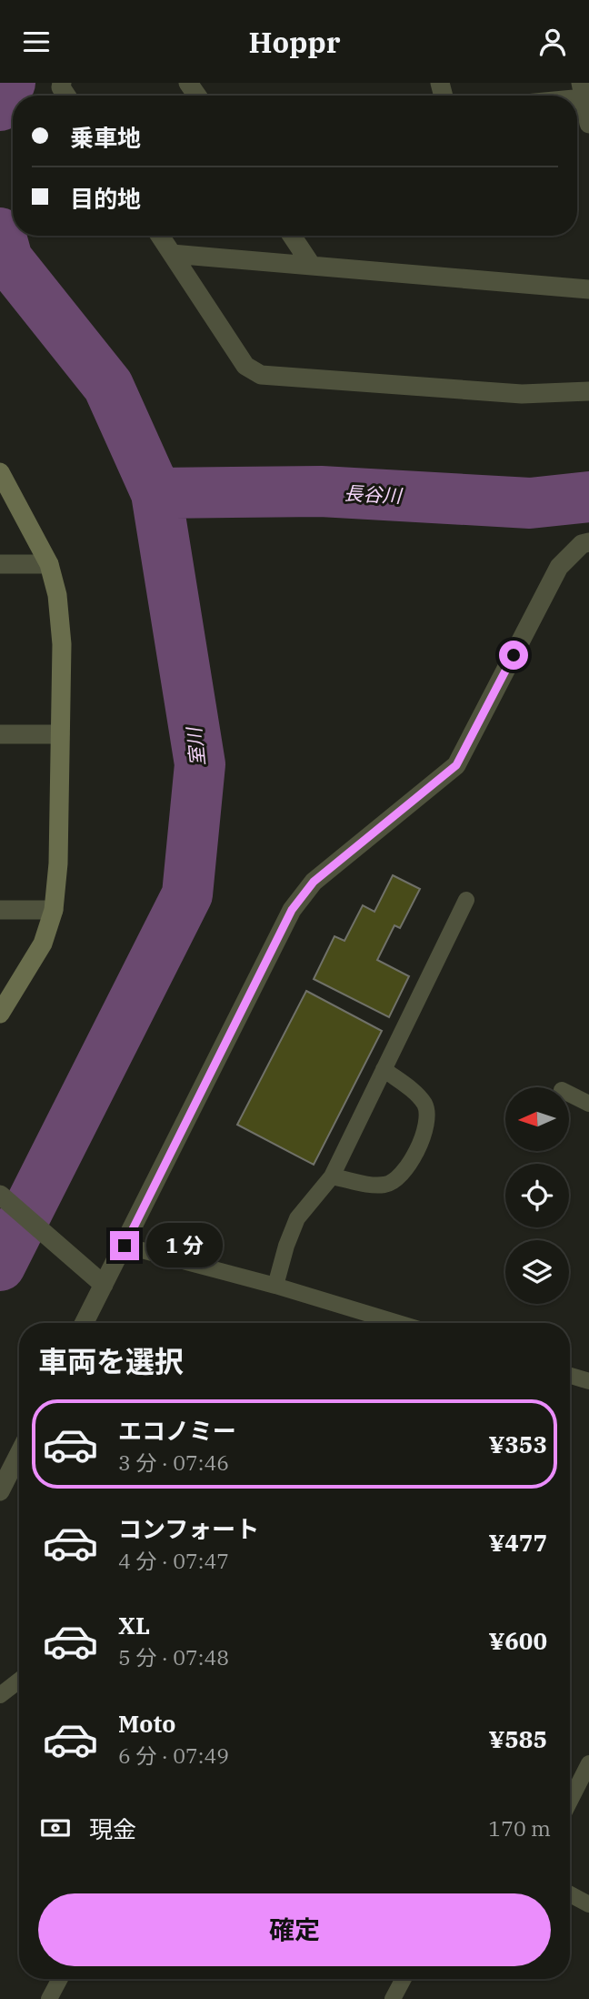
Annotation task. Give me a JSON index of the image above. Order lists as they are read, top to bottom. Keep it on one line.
{"water":["長谷川","室川"],"north":"left","page":{"header":"Hoppr","banner":["乗車地","目的地"],"bubble":"1 分","heading":"車両を選択","list":[{"name":"エコノミー","note":"3 分 · 07:46","value":"¥353"},{"name":"コンフォート","note":"4 分 · 07:47","value":"¥477"},{"name":"XL","note":"5 分 · 07:48","value":"¥600"},{"name":"Moto","note":"6 分 · 07:49","value":"¥585"}],"pay":["現金","170 m"],"buttons":"確定"}}
